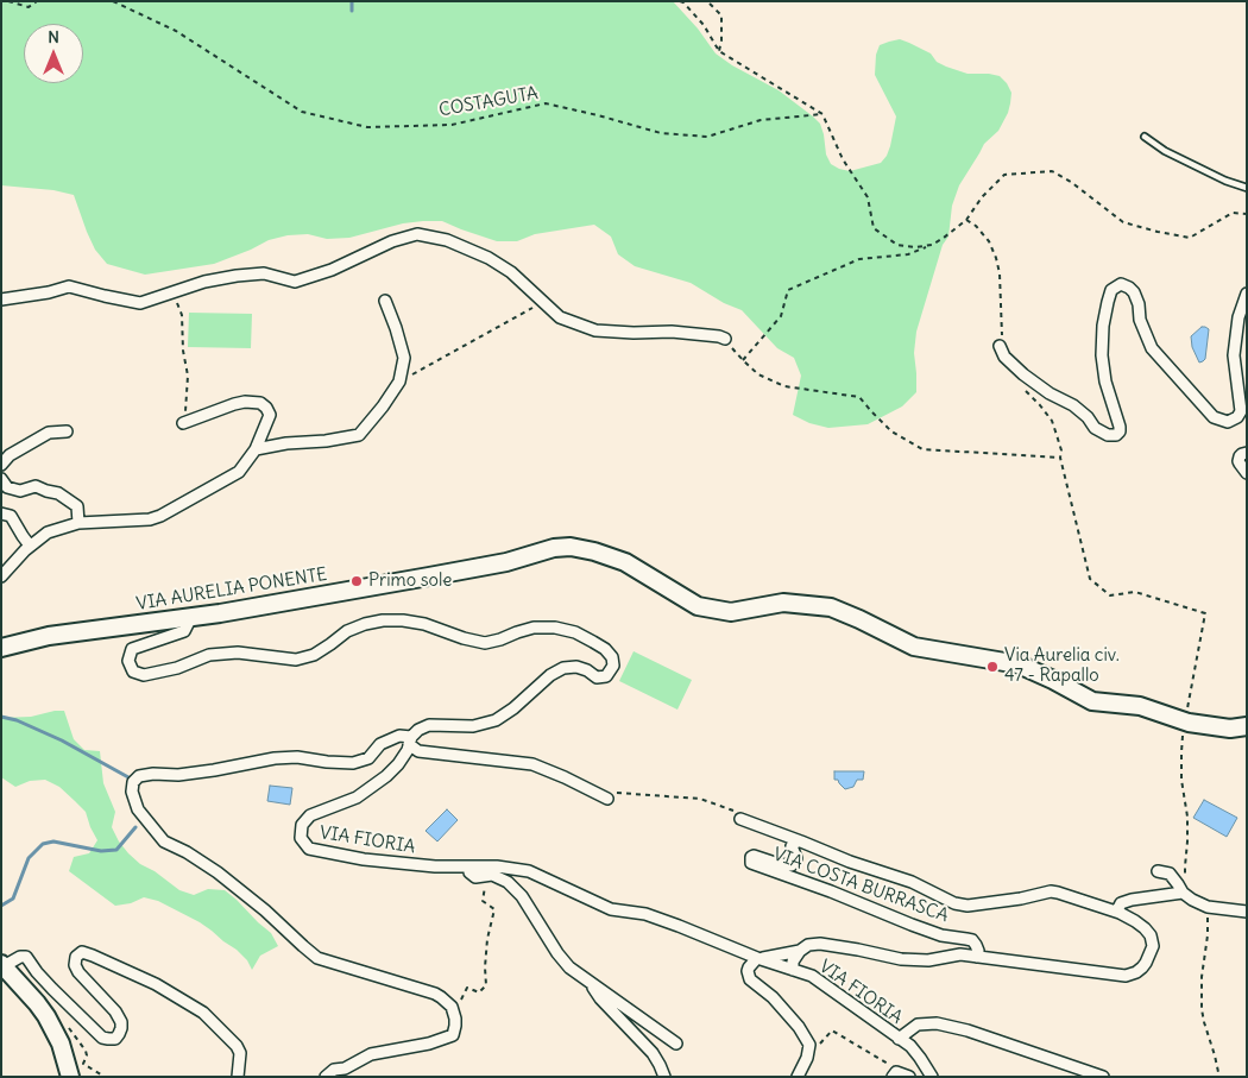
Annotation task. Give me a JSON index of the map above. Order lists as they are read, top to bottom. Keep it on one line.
{"streets":{"main road":["VIA AURELIA PONENTE"],"street":["VIA FIORIA","VIA COSTA BURRASCA"],"path":["COSTAGUTA"]},"places":["Primo sole","Via Aurelia civ. 47 - Rapallo"],"north":"top"}
